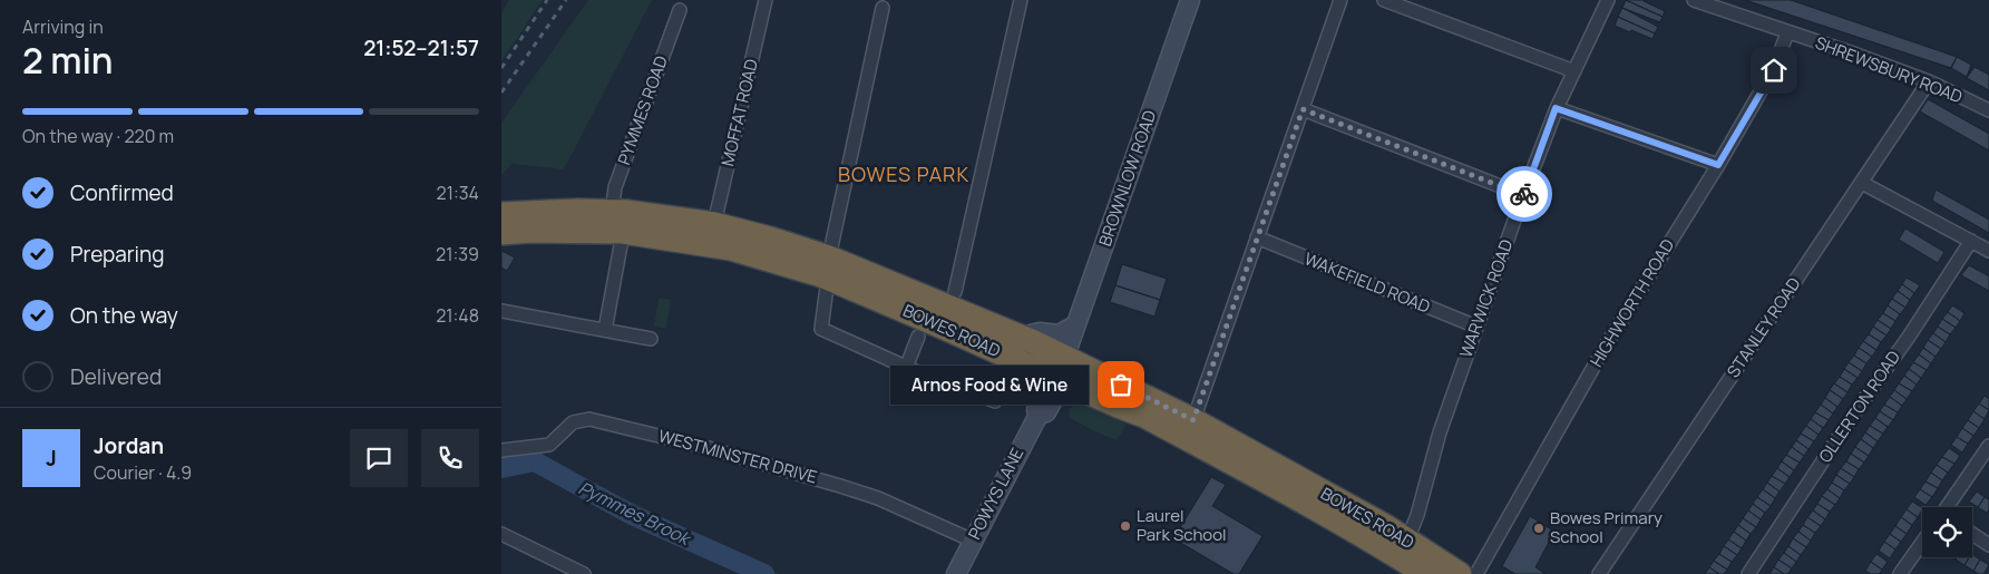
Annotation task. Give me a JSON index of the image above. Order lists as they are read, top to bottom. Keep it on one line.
{"streets":{"highway":["BOWES ROAD"],"main road":["BROWNLOW ROAD","POWYS LANE"],"street":["SHREWSBURY ROAD","PYMMES ROAD","MOFFAT ROAD","WAKEFIELD ROAD","WARWICK ROAD","HIGHWORTH ROAD","STANLEY ROAD","OLLERTON ROAD","WESTMINSTER DRIVE"]},"crossings":[["SHREWSBURY ROAD","HIGHWORTH ROAD"],["SHREWSBURY ROAD","STANLEY ROAD"],["PYMMES ROAD","BOWES ROAD"],["MOFFAT ROAD","BOWES ROAD"],["BROWNLOW ROAD","BOWES ROAD"],["BROWNLOW ROAD","POWYS LANE"],["WAKEFIELD ROAD","WARWICK ROAD"],["WARWICK ROAD","BOWES ROAD"],["BOWES ROAD","POWYS LANE"],["WESTMINSTER DRIVE","POWYS LANE"]],"districts":["BOWES PARK"],"water":["Pymmes Brook"],"places":["Arnos Food & Wine","Laurel Park School","Bowes Primary School"],"page":{"heading":["2 min","Arriving in","21:52–21:57"],"panel":["Jordan","Courier · 4.9"],"bar":"On the way · 220 m","list":[["Confirmed","21:34"],["Preparing","21:39"],["On the way","21:48"],"Delivered"],"bubble":"Arnos Food & Wine","round":"J"}}
